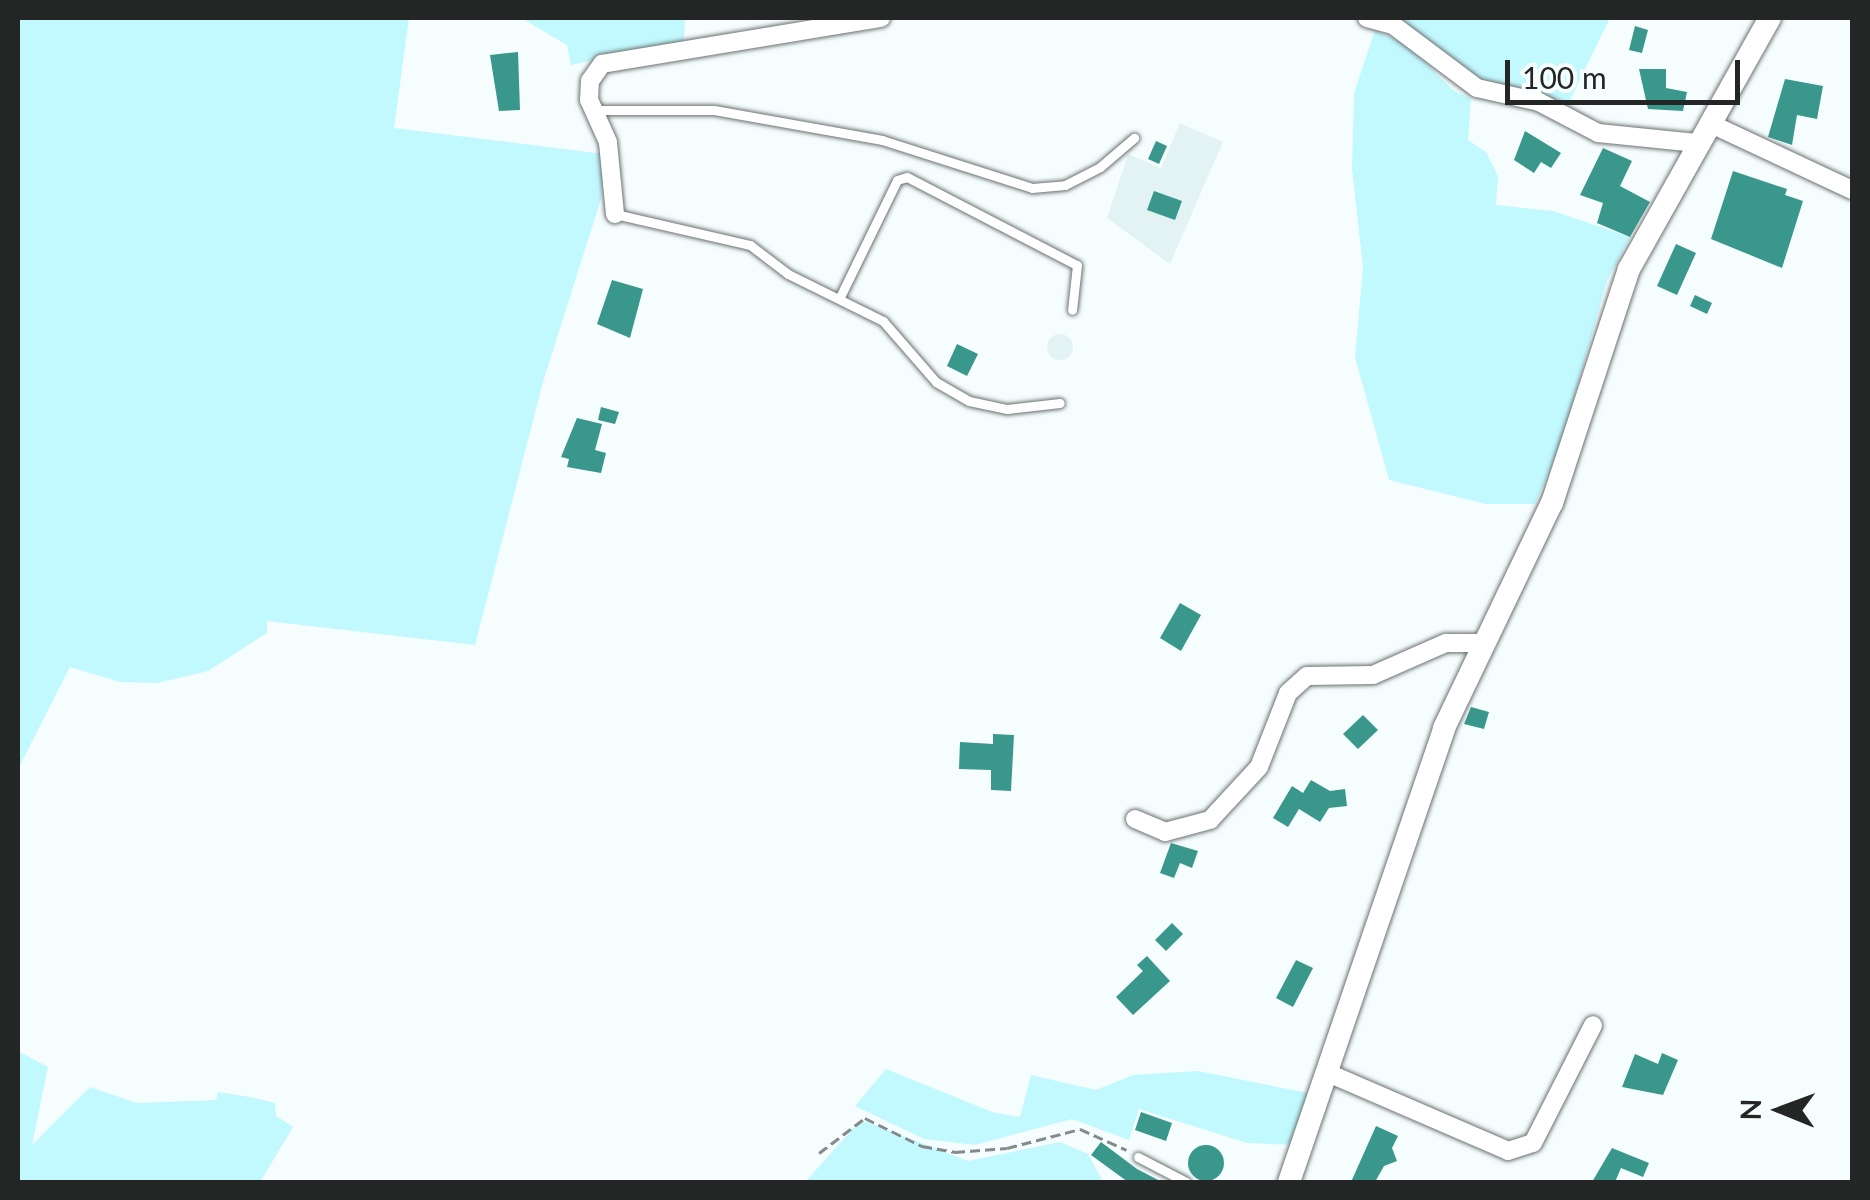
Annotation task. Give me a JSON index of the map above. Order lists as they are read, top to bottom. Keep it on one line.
{"scale_bar":"100 m","north":"left"}
